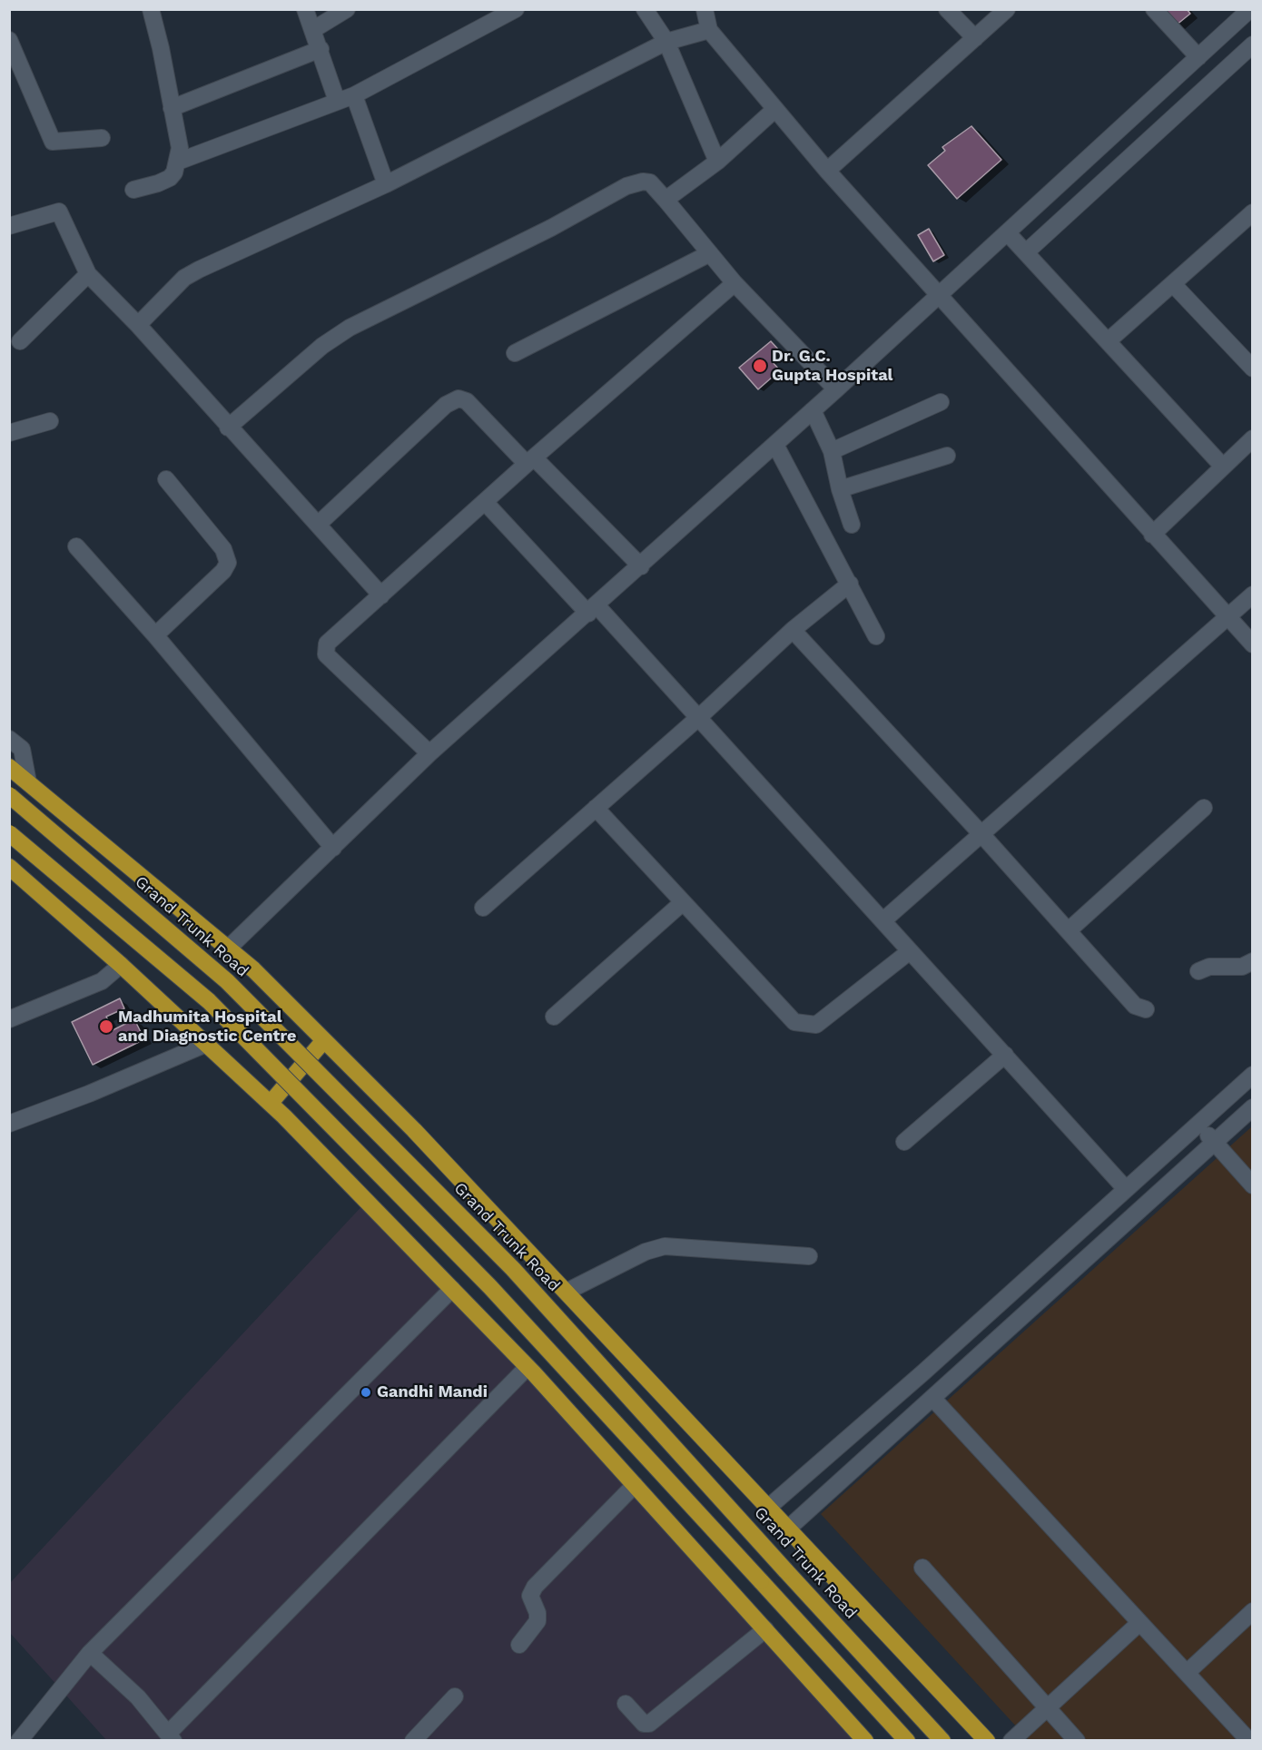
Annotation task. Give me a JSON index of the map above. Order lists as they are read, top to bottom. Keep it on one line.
{"streets":{"highway":["Grand Trunk Road"]},"places":["Dr. G.C. Gupta Hospital","Madhumita Hospital and Diagnostic Centre","Gandhi Mandi"]}
